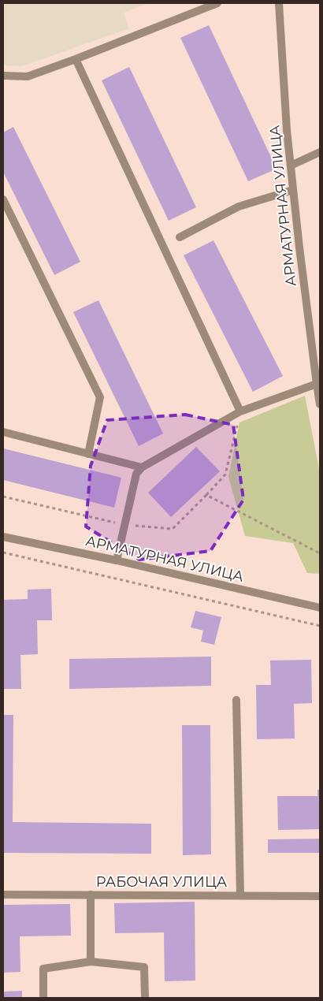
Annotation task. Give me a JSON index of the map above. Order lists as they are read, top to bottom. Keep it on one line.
{"streets":{"street":["АРМАТУРНАЯ УЛИЦА","РАБОЧАЯ УЛИЦА"]}}
